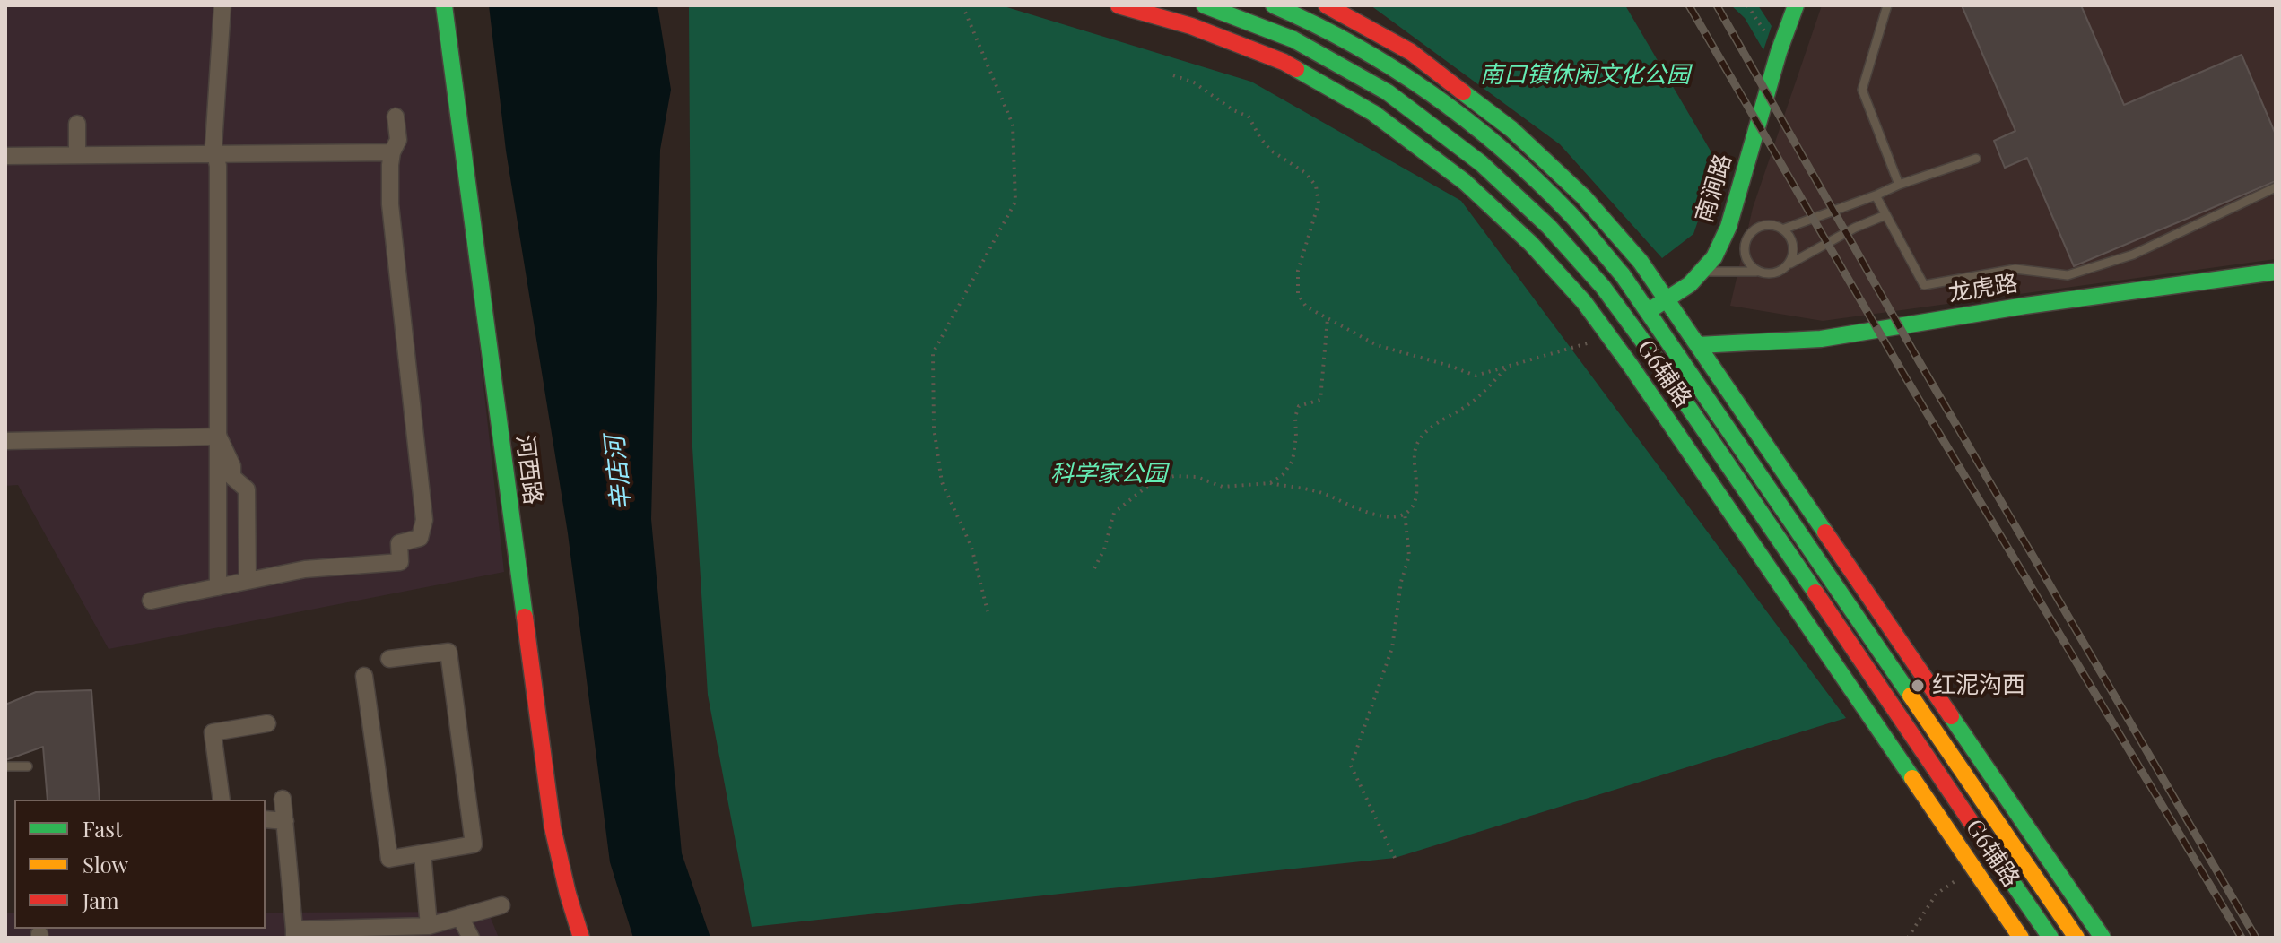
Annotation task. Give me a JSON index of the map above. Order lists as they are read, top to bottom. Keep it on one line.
{"streets":{"street":["南涧路","龙虎路","G6辅路","河西路"]},"crossings":[["南涧路","G6辅路"],["龙虎路","G6辅路"]],"water":["辛店河"],"parks":["南口镇休闲文化公园","科学家公园"],"places":["红泥沟西"],"legend":["Fast","Slow","Jam"]}
